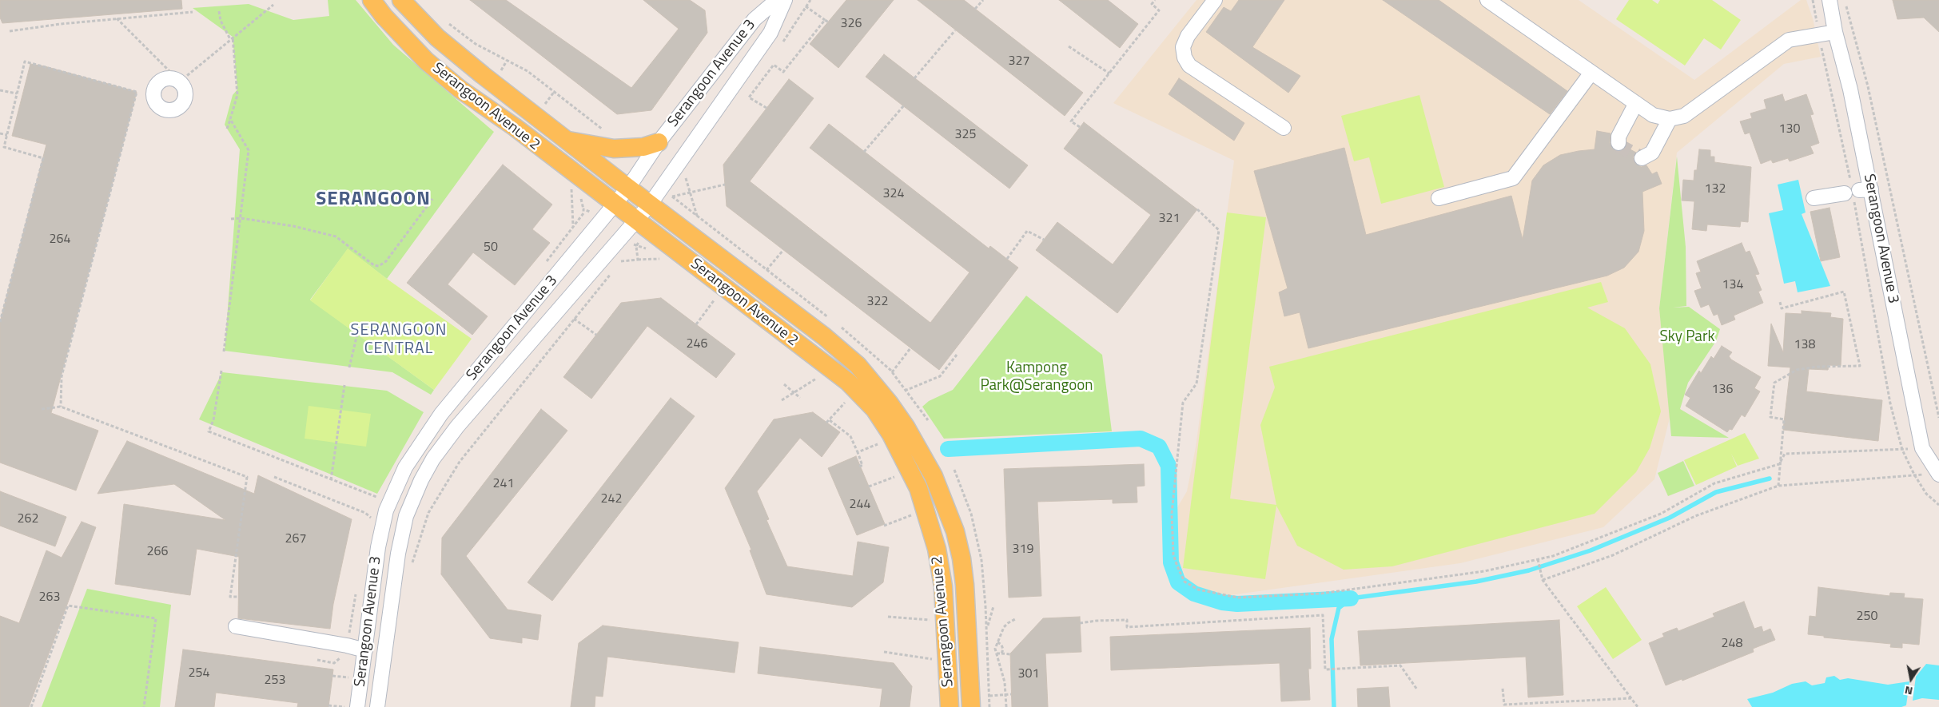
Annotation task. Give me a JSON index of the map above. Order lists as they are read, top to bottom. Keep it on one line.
{"streets":{"main road":["Serangoon Avenue 2"],"street":["Serangoon Avenue 3"]},"crossings":[["Serangoon Avenue 3","Serangoon Avenue 2"]],"districts":["SERANGOON","SERANGOON CENTRAL"],"parks":["Sky Park","Kampong Park@Serangoon"],"house_numbers":["326","327","130","325","132","324","321","264","50","134","322","246","138","136","241","242","244","262","267","319","266","263","250","248","254","301","253"],"north":"bottom"}
